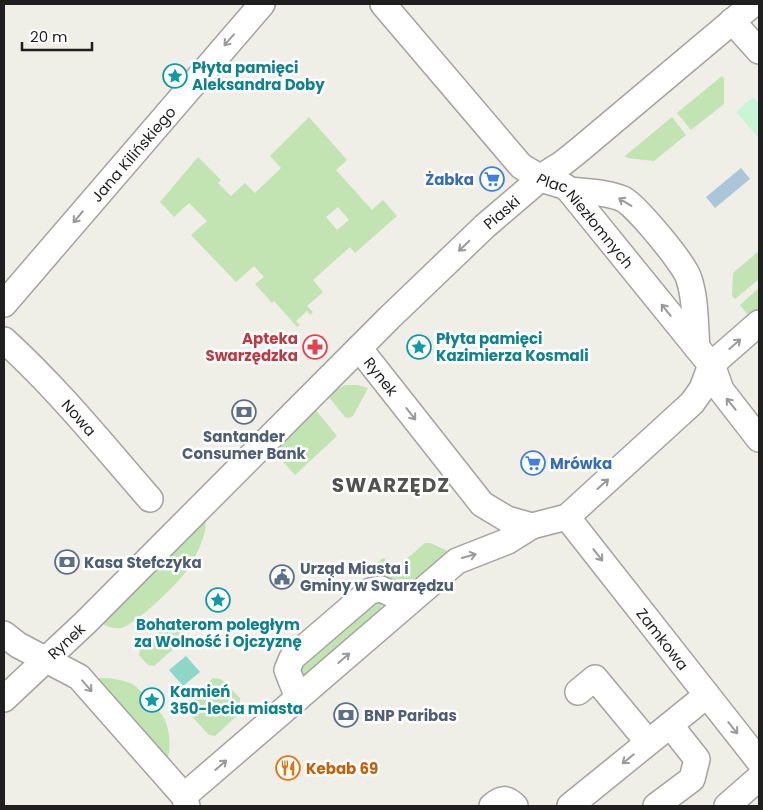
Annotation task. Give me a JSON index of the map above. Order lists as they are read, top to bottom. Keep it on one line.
{"streets":{"street":["Jana Kilińskiego","Piaski","Plac Niezłomnych","Rynek","Nowa","Zamkowa"]},"crossings":[["Piaski","Plac Niezłomnych"],["Piaski","Rynek"],["Rynek","Zamkowa"]],"one_way":["Jana Kilińskiego","Piaski","Plac Niezłomnych","Zamkowa"],"districts":["SWARZĘDZ"],"places":{"place":["Płyta pamięci Aleksandra Doby","Płyta pamięci Kazimierza Kosmali","Bohaterom poległym za Wolność i Ojczyznę","Kamień 350-lecia miasta"],"supermarket":["Żabka","Mrówka"],"pharmacy":["Apteka Swarzędzka"],"bank":["Santander Consumer Bank","Kasa Stefczyka","BNP Paribas"],"public building":["Urząd Miasta i Gminy w Swarzędzu"],"restaurant":["Kebab 69"]},"scale_bar":"20 m"}
